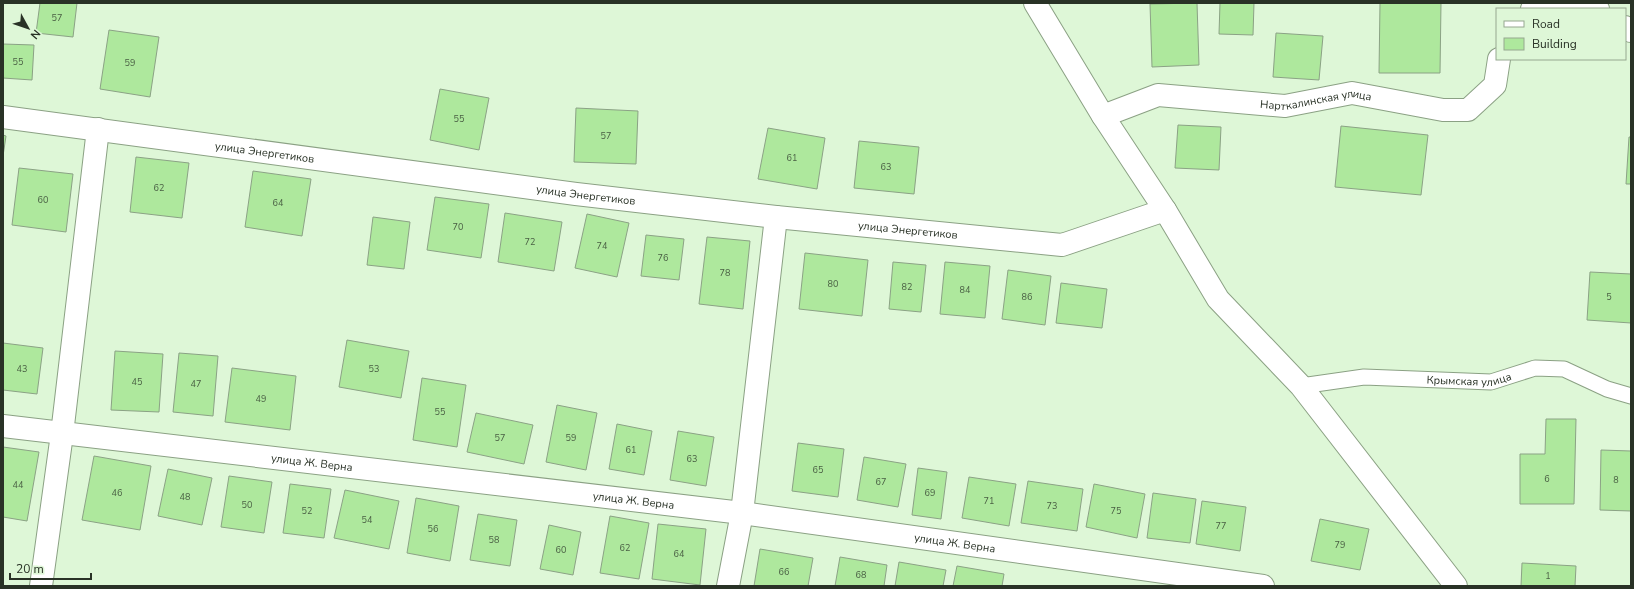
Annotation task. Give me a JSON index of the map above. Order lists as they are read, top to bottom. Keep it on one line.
{"streets":{"street":["Нарткалинская улица","улица Энергетиков","улица Ж. Верна"],"lane":["Крымская улица"]},"house_numbers":["57","55","59","55","57","61","63","62","60","64","70","72","74","76","78","80","82","84","86","5","43","53","45","47","49","55","57","59","61","63","65","6","8","67","44","46","69","48","71","50","73","52","75","54","77","56","58","79","62","60","64","66","68","1"],"legend":["Road","Building"],"scale_bar":"20 m","north":"bottom right"}
